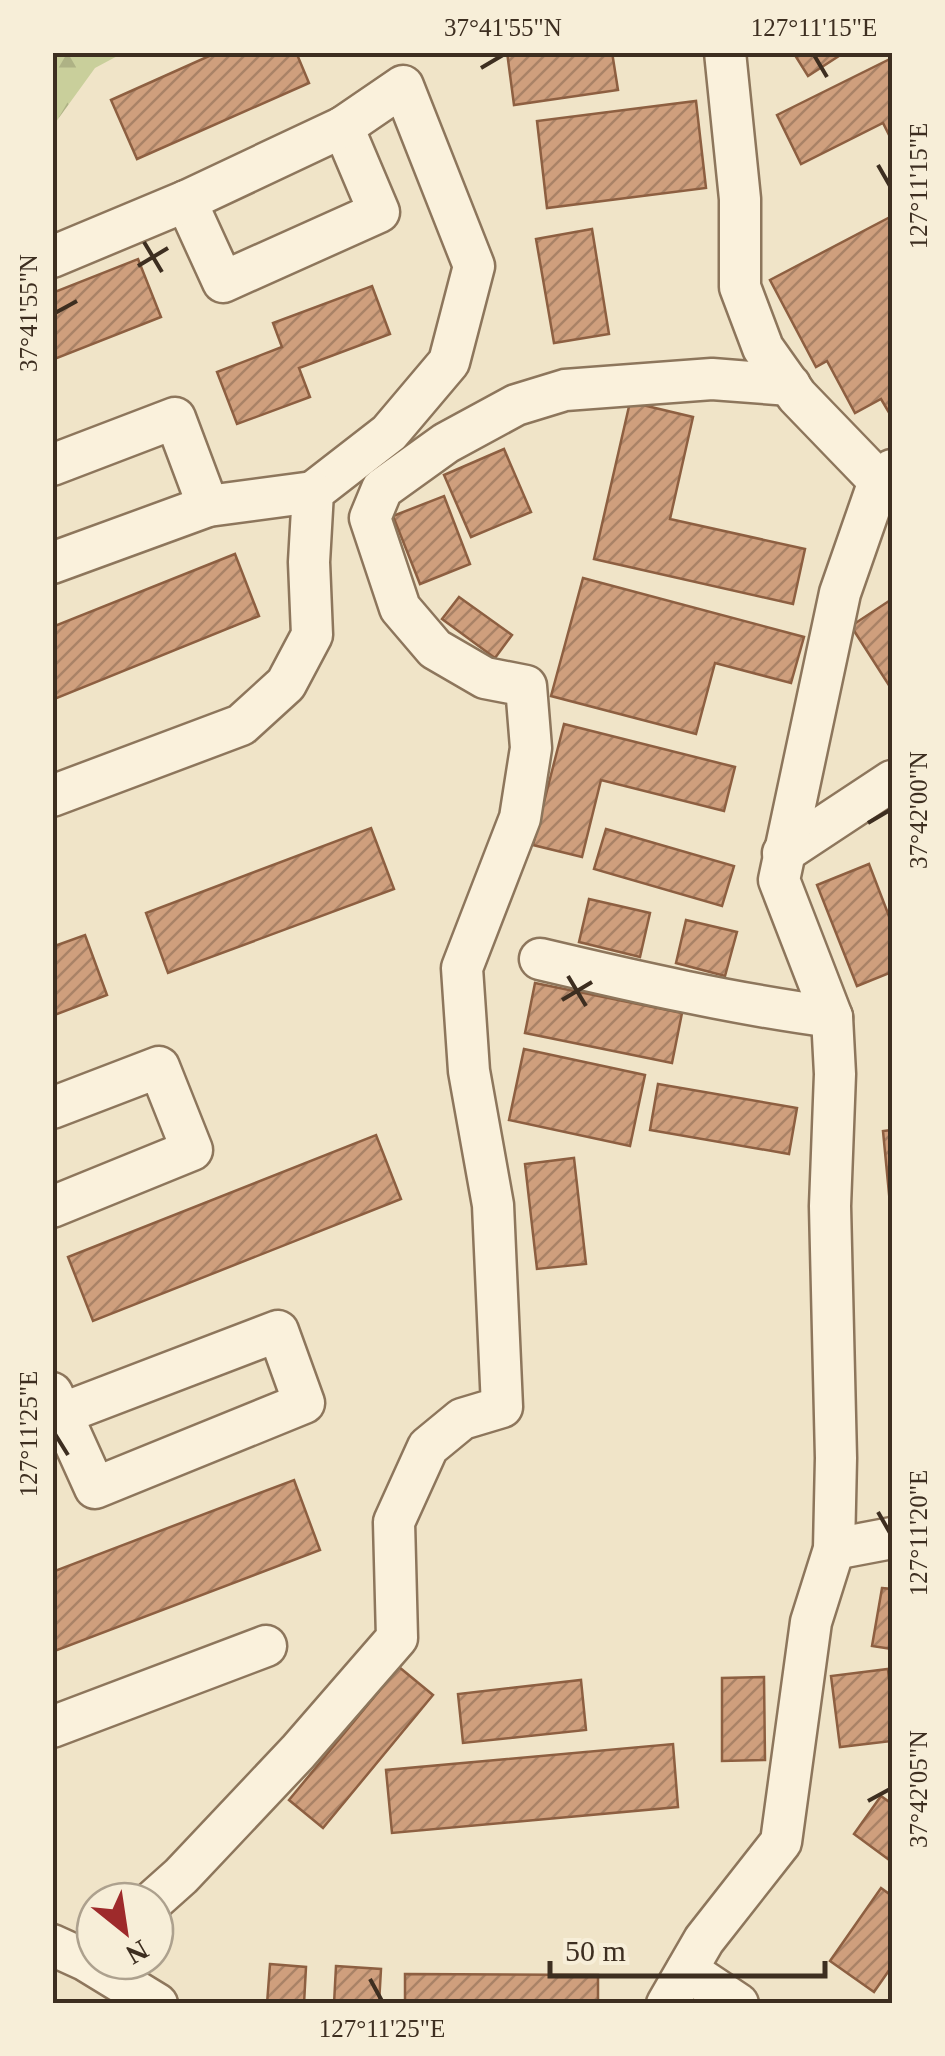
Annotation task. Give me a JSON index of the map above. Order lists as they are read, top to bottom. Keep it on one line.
{"scale_bar":"50 m","north":"bottom right","coordinates":["37°41'55\"N","127°11'15\"E","37°42'00\"N","127°11'25\"E","127°11'20\"E","37°42'05\"N"]}
